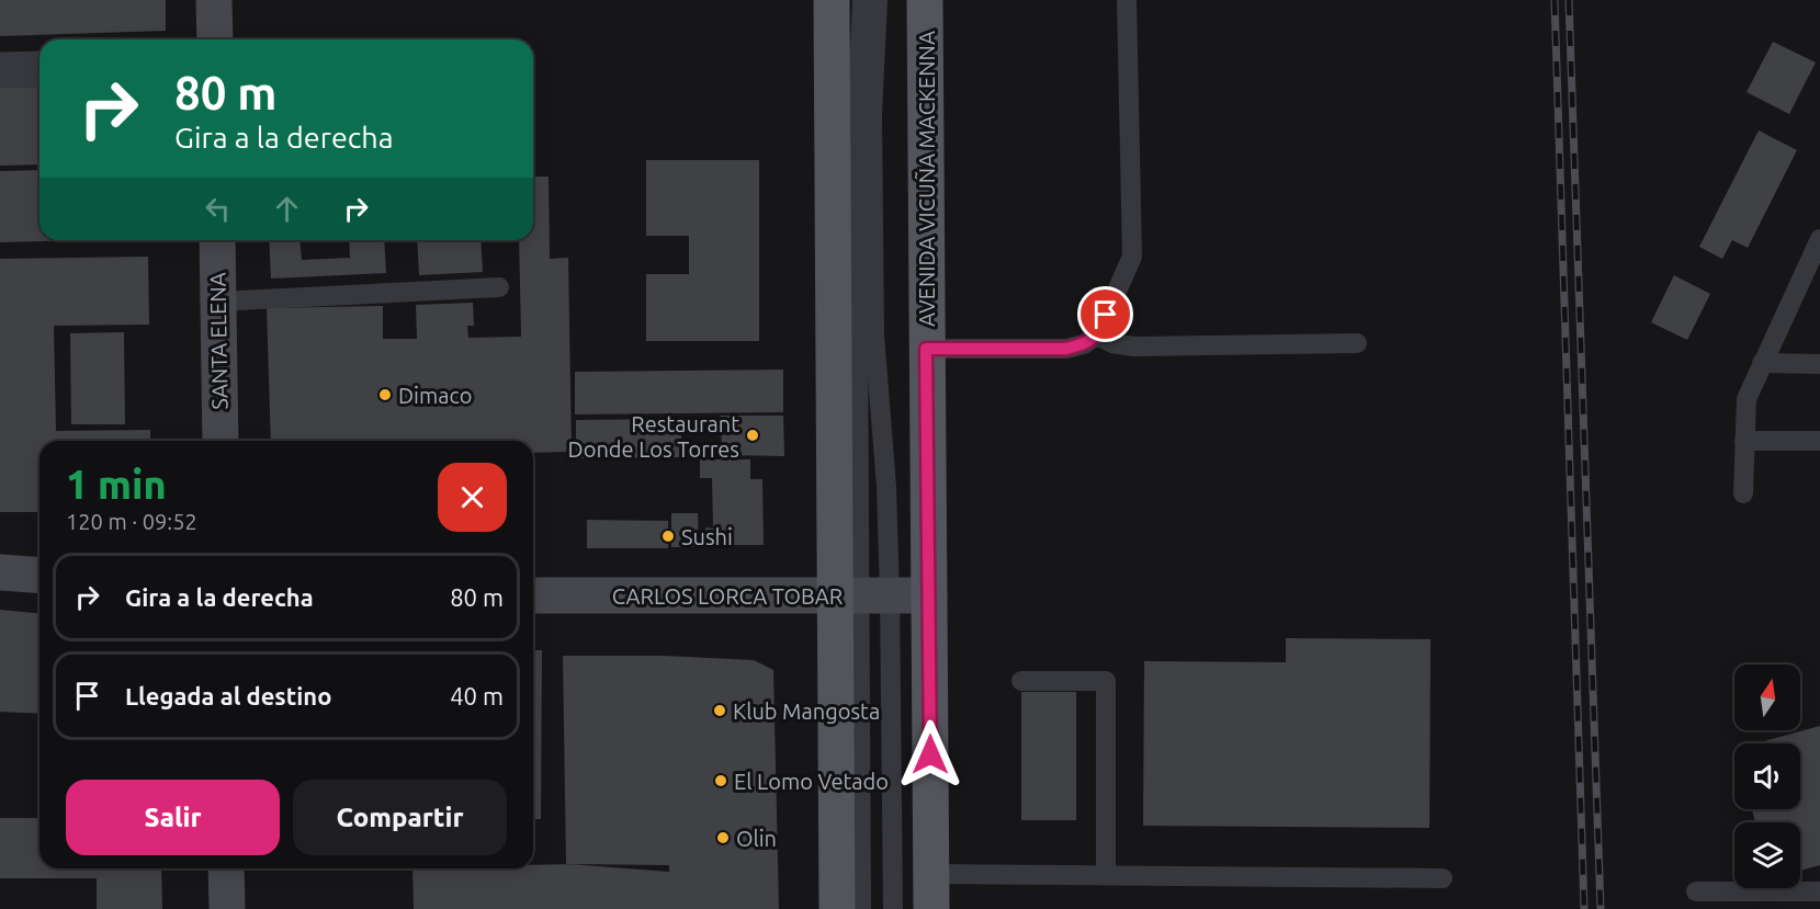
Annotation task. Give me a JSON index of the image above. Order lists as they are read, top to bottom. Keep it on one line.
{"streets":{"main road":["AVENIDA VICUÑA MACKENNA"],"street":["SANTA ELENA","CARLOS LORCA TOBAR"]},"crossings":[["AVENIDA VICUÑA MACKENNA","CARLOS LORCA TOBAR"]],"places":["Dimaco","Restaurant Donde Los Torres","Sushi","Klub Mangosta","El Lomo Vetado","Olin"],"north":"top","page":{"turn":["80 m","Gira a la derecha"],"heading":["1 min","120 m · 09:52"],"list":[{"name":"Gira a la derecha","value":"80 m"},{"name":"Llegada al destino","value":"40 m"}],"buttons":["Salir","Compartir"]}}
